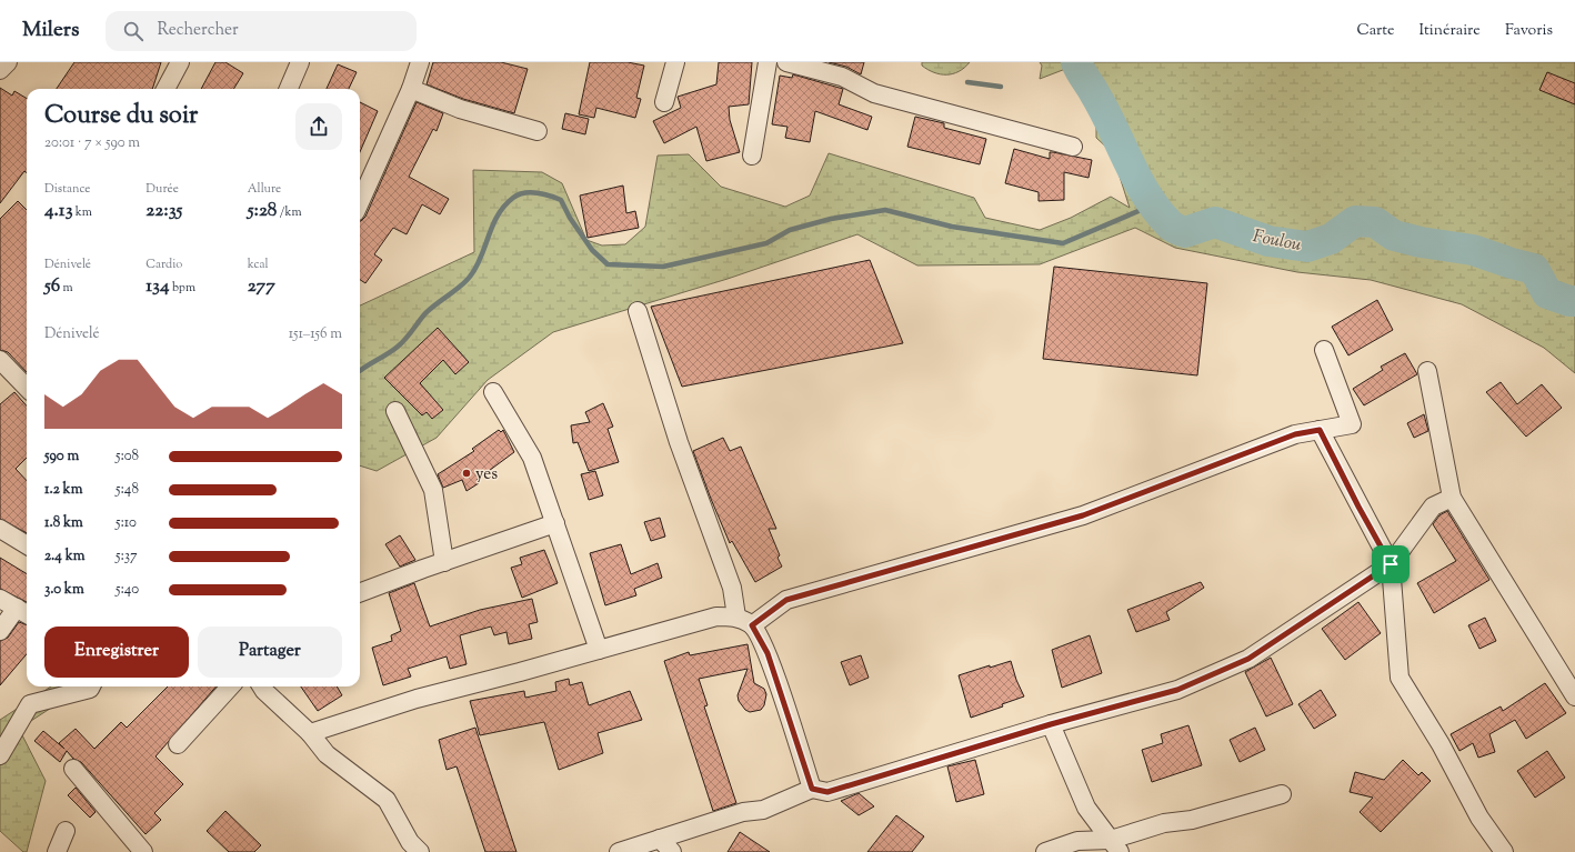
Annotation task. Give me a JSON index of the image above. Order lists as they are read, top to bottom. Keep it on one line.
{"water":["Foulou"],"places":["yes"],"page":{"header":"Milers","search":"Rechercher","nav":["Carte","Itinéraire","Favoris"],"heading":["Course du soir","20:01 · 7 × 590 m"],"stats":[["Distance","4.13 km"],["Durée","22:35"],["Allure","5:28 /km"],["Dénivelé","56 m"],["Cardio","134 bpm"],["kcal","277"]],"chart":["Dénivelé","151–156 m"],"list":[{"name":"590 m","note":"5:08"},{"name":"1.2 km","note":"5:48"},{"name":"1.8 km","note":"5:10"},{"name":"2.4 km","note":"5:37"},{"name":"3.0 km","note":"5:40"}],"buttons":["Enregistrer","Partager"]}}
